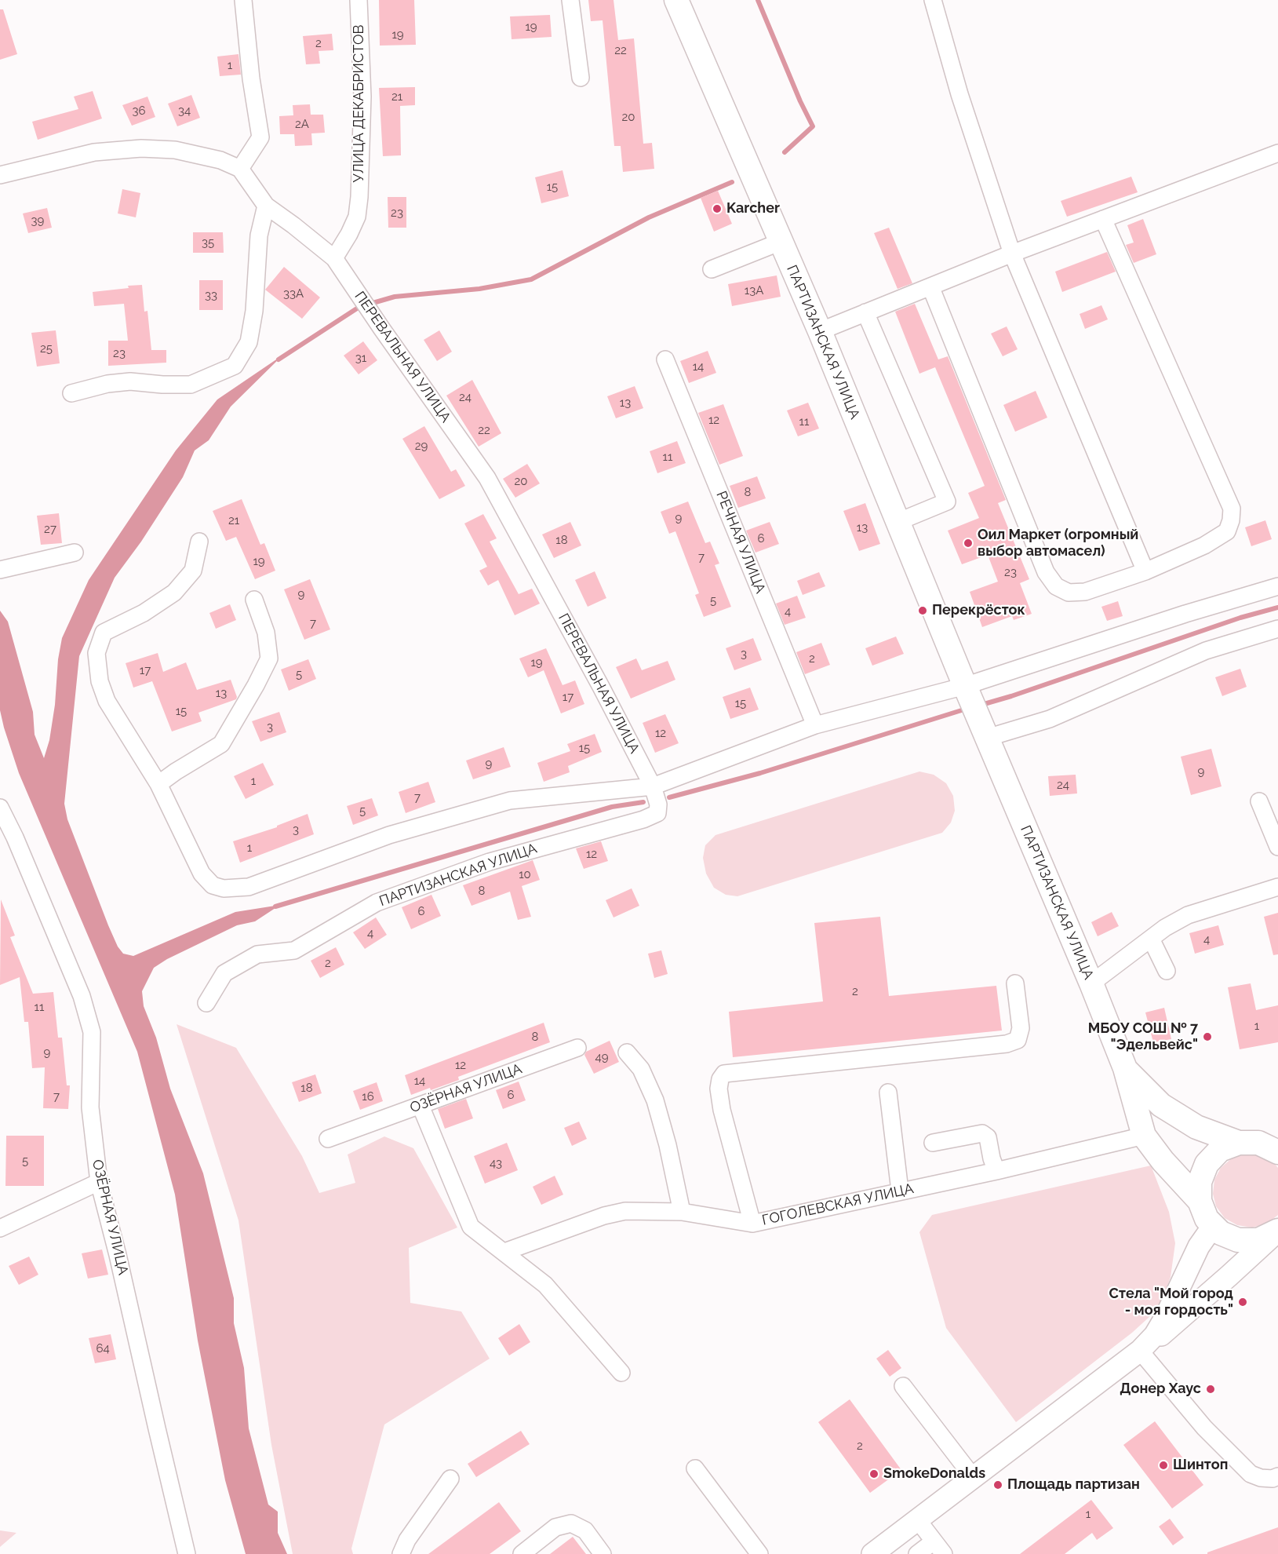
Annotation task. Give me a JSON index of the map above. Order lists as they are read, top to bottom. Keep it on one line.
{"streets":{"highway":["ПАРТИЗАНСКАЯ УЛИЦА"],"street":["УЛИЦА ДЕКАБРИСТОВ","ПЕРЕВАЛЬНАЯ УЛИЦА","РЕЧНАЯ УЛИЦА","ОЗЁРНАЯ УЛИЦА","ГОГОЛЕВСКАЯ УЛИЦА"]},"crossings":[["УЛИЦА ДЕКАБРИСТОВ","ПЕРЕВАЛЬНАЯ УЛИЦА"],["ПАРТИЗАНСКАЯ УЛИЦА","ПЕРЕВАЛЬНАЯ УЛИЦА"],["ПАРТИЗАНСКАЯ УЛИЦА","ГОГОЛЕВСКАЯ УЛИЦА"]],"places":["Karcher","Оил Маркет (огромный выбор автомасел)","Перекрёсток","МБОУ СОШ № 7 \"Эдельвейс\"","Стела \"Мой город - моя гордость\"","Донер Хаус","Шинтоп","SmokeDonalds","Площадь партизан"],"house_numbers":["19","19","2","22","1","21","36","34","20","2А","15","23","39","35","13А","33А","33","25","23","31","14","24","13","12","11","22","29","11","20","8","9","21","13","27","6","18","7","19","23","9","5","4","7","3","2","19","17","5","13","17","15","15","3","12","15","9","9","1","24","7","5","3","1","12","10","8","6","4","4","2","2","11","1","8","9","49","12","14","18","6","7","16","5","43","64","2","1"]}
